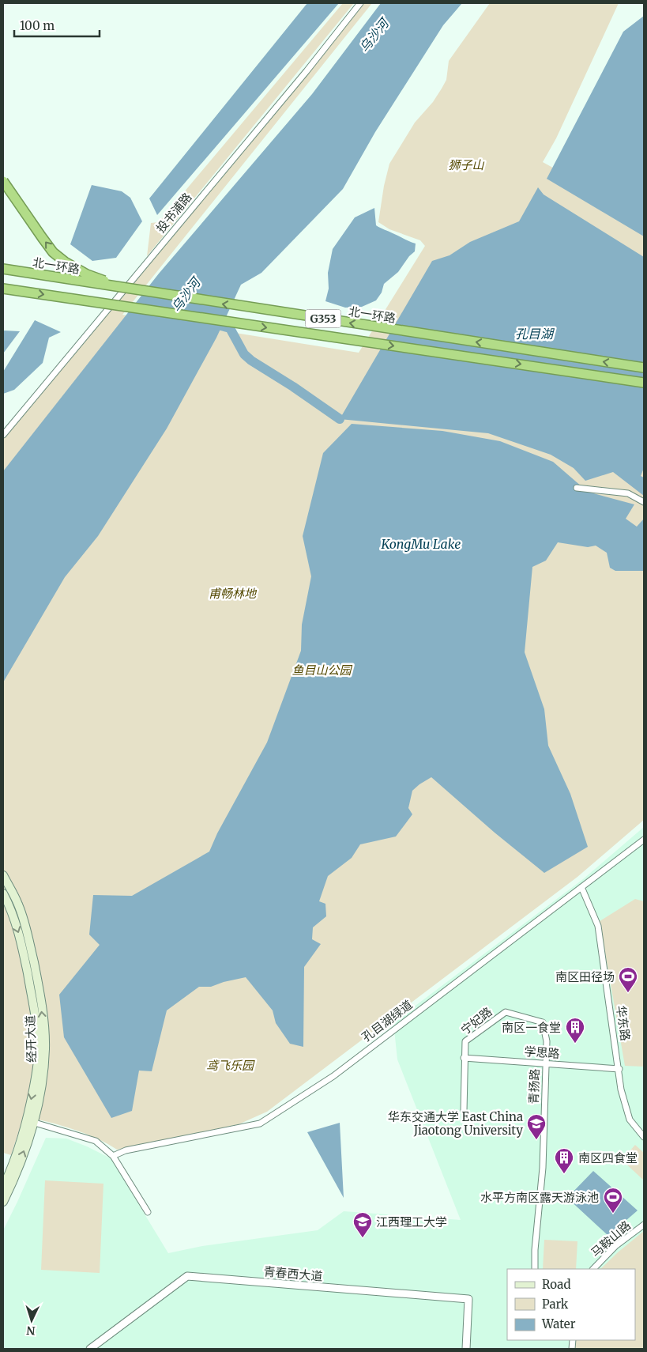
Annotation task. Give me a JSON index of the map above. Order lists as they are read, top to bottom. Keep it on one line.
{"streets":{"highway":["北一环路","G353"],"main road":["经开大道"],"street":["投书浦路","孔目湖绿道","宁妃路","华东路","学思路","青扬路","马鞍山路","青春西大道"]},"crossings":[["孔目湖绿道","华东路"],["宁妃路","学思路"],["宁妃路","青扬路"],["华东路","学思路"],["学思路","青扬路"]],"water":["乌沙河","孔目湖","KongMu Lake"],"parks":["狮子山","甫畅林地","鱼目山公园","鸢飞乐园"],"places":{"sports":["南区田径场","水平方南区露天游泳池"],"building":["南区一食堂","南区四食堂"],"school or university":["华东交通大学 East China Jiaotong University","江西理工大学"]},"legend":["Road","Park","Water"],"scale_bar":"100 m","north":"bottom"}
